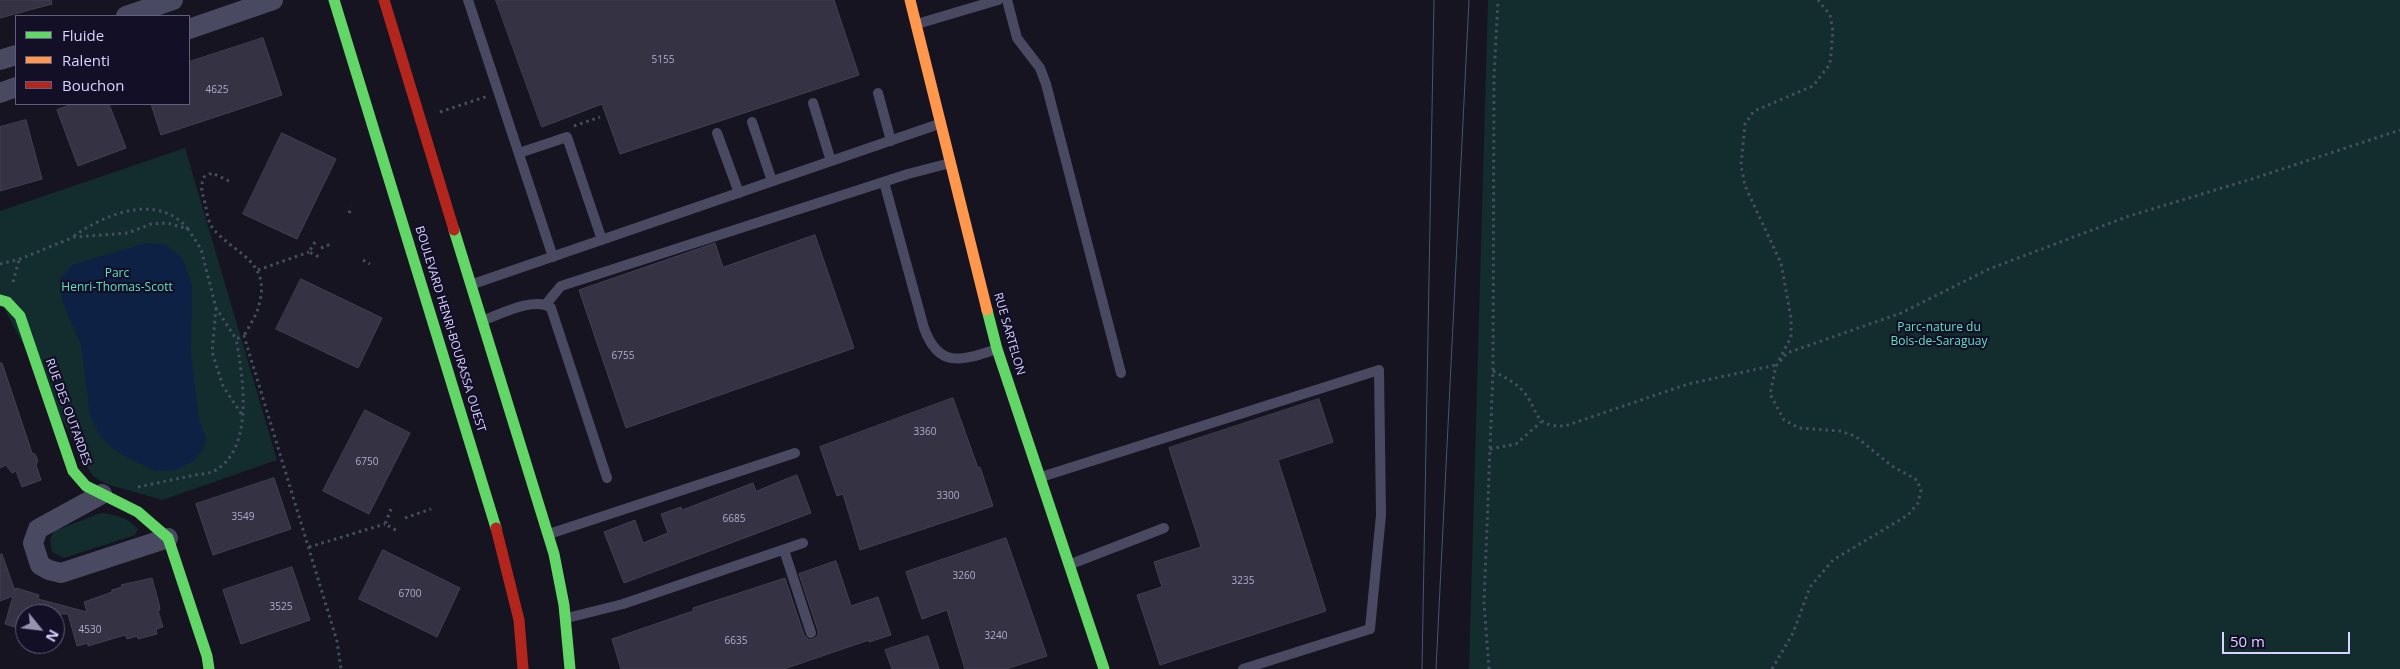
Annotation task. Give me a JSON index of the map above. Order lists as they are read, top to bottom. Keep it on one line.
{"streets":{"main road":["BOULEVARD HENRI-BOURASSA OUEST","RUE SARTELON","RUE DES OUTARDES"]},"parks":["Parc Henri-Thomas-Scott","Parc-nature du Bois-de-Saraguay"],"house_numbers":["5155","4625","6755","3360","6750","3300","3549","6685","3260","3235","6700","3525","4530","3240","6635"],"legend":["Fluide","Ralenti","Bouchon"],"scale_bar":"50 m","north":"bottom right"}
